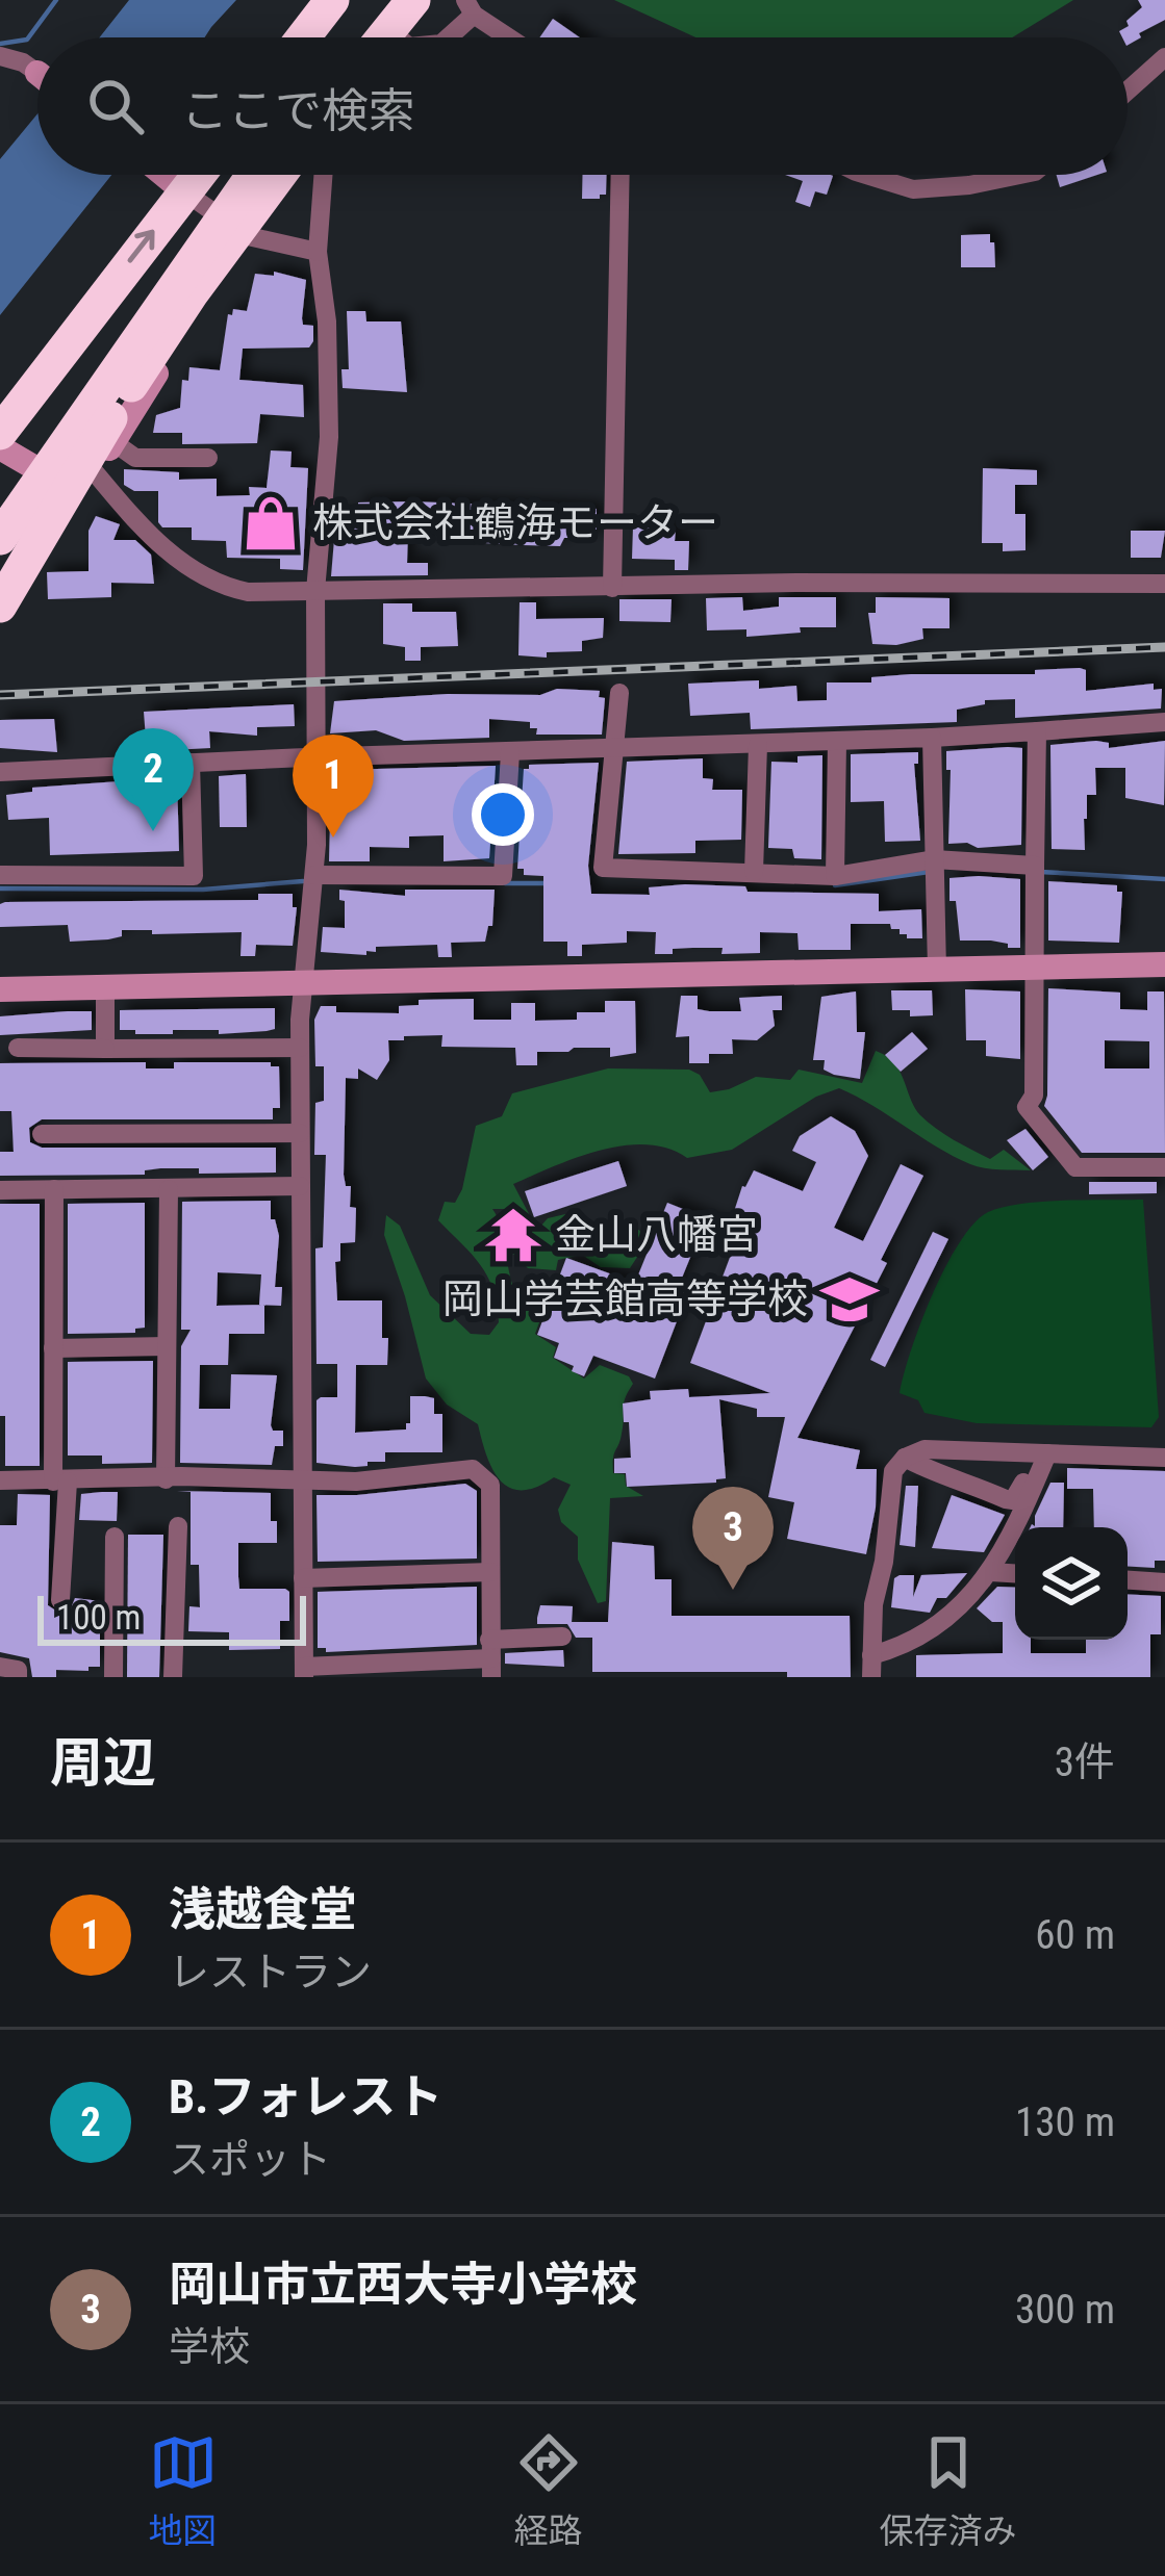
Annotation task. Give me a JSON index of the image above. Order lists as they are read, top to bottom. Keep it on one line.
{"places":{"shop":["株式会社鶴海モーター"],"temple":["金山八幡宮"],"school or university":["岡山学芸館高等学校"]},"scale_bar":"100 m","page":{"search":"ここで検索","pins":["2","1","3"],"scale":"100 m","heading":["周辺","3件"],"list":[{"mark":"1","name":"浅越食堂","note":"レストラン","value":"60 m"},{"mark":"2","name":"B.フォレスト","note":"スポット","value":"130 m"},{"mark":"3","name":"岡山市立西大寺小学校","note":"学校","value":"300 m"}],"nav":["地図","経路","保存済み"]}}
